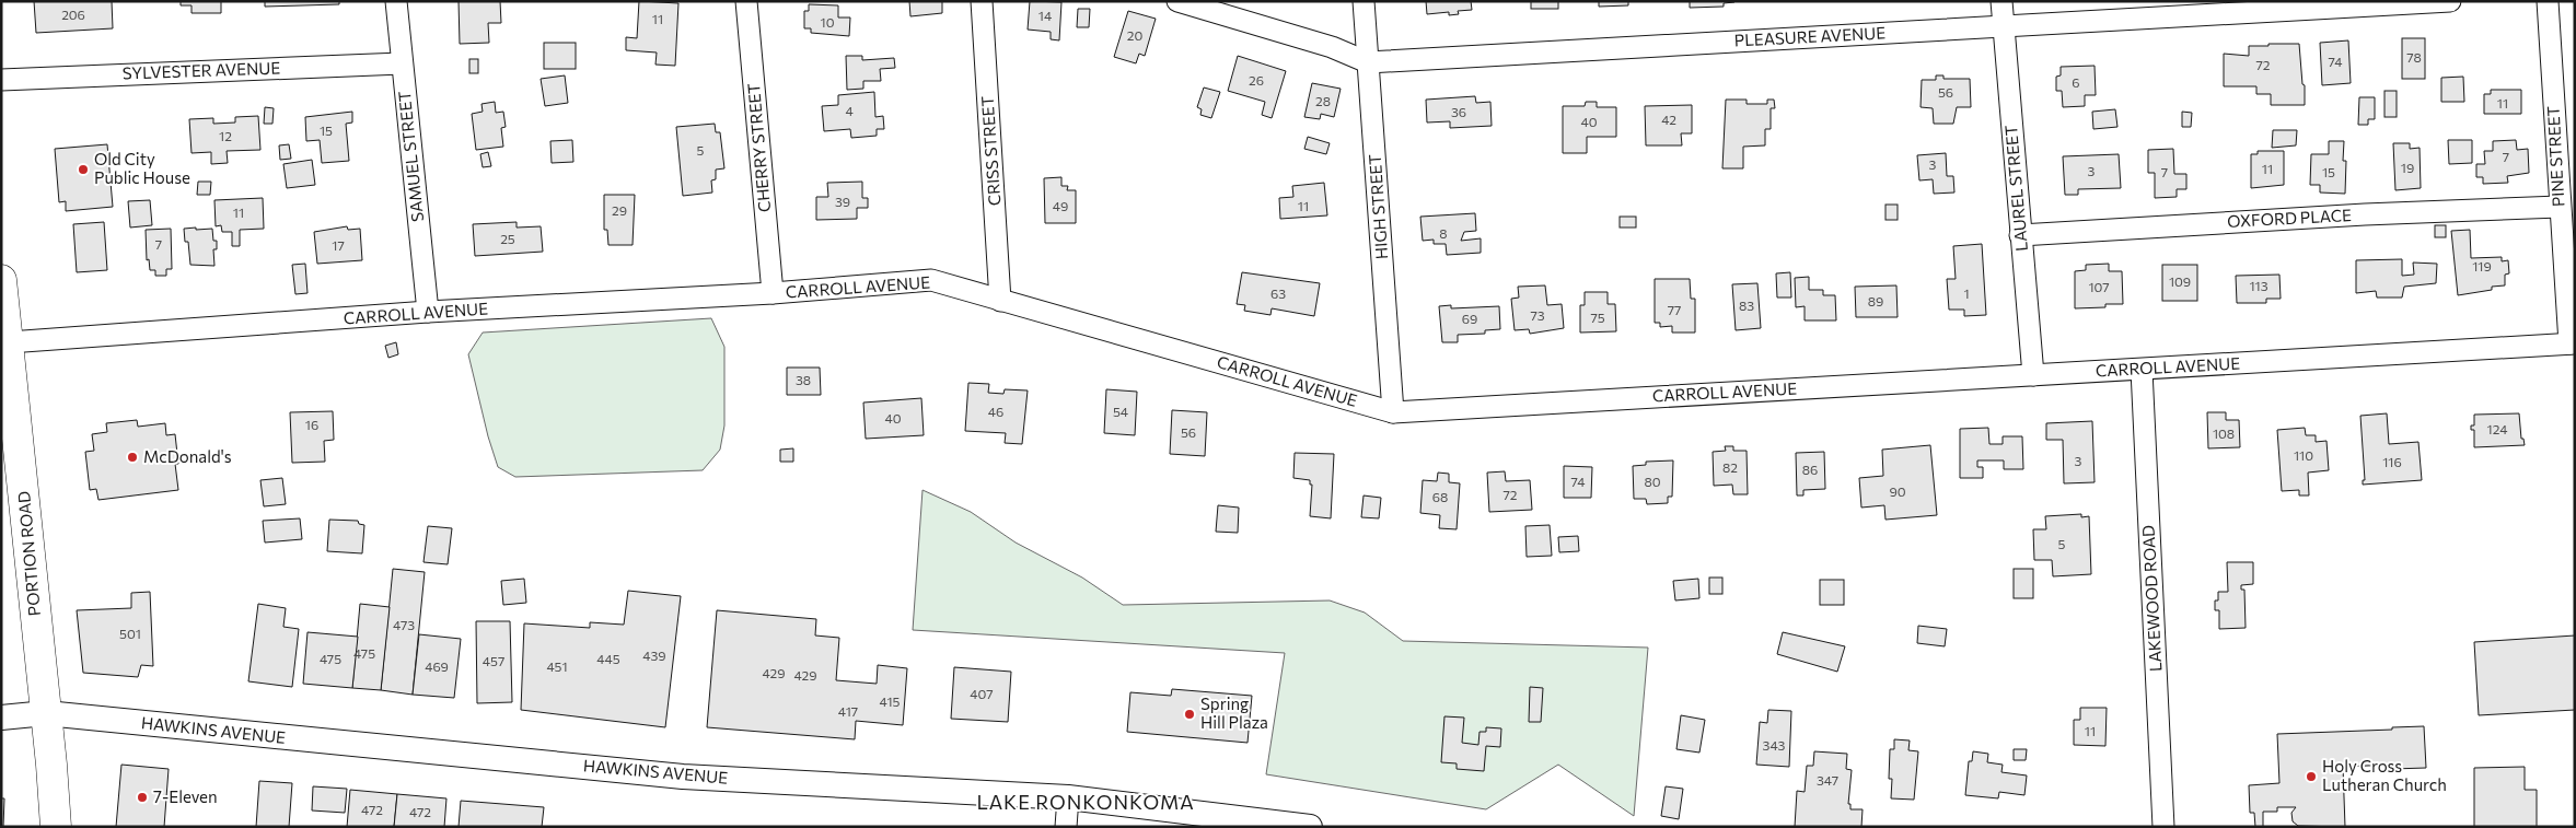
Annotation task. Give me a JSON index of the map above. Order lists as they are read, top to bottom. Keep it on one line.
{"streets":{"main road":["PORTION ROAD"],"street":["PLEASURE AVENUE","SYLVESTER AVENUE","CHERRY STREET","CRISS STREET","SAMUEL STREET","PINE STREET","LAUREL STREET","HIGH STREET","OXFORD PLACE","CARROLL AVENUE","LAKEWOOD ROAD","HAWKINS AVENUE"]},"crossings":[["PLEASURE AVENUE","LAUREL STREET"],["PLEASURE AVENUE","HIGH STREET"],["SYLVESTER AVENUE","SAMUEL STREET"],["CHERRY STREET","CARROLL AVENUE"],["CRISS STREET","CARROLL AVENUE"],["SAMUEL STREET","CARROLL AVENUE"],["PINE STREET","OXFORD PLACE"],["PINE STREET","CARROLL AVENUE"],["LAUREL STREET","OXFORD PLACE"],["LAUREL STREET","CARROLL AVENUE"],["HIGH STREET","CARROLL AVENUE"],["CARROLL AVENUE","PORTION ROAD"],["CARROLL AVENUE","LAKEWOOD ROAD"],["PORTION ROAD","HAWKINS AVENUE"]],"districts":["LAKE RONKONKOMA"],"places":["Old City Public House","McDonald's","Spring Hill Plaza","Holy Cross Lutheran Church","7-Eleven"],"house_numbers":["206","14","11","10","20","78","74","72","26","6","56","28","11","4","36","42","40","15","12","5","7","3","19","11","3","7","15","39","49","11","29","11","8","25","7","17","119","109","113","107","63","1","89","83","77","73","75","69","38","46","54","40","16","124","56","108","110","3","116","82","86","74","80","90","72","68","5","473","501","475","439","475","445","457","469","451","429","429","407","415","417","11","343","347","472","472"]}
